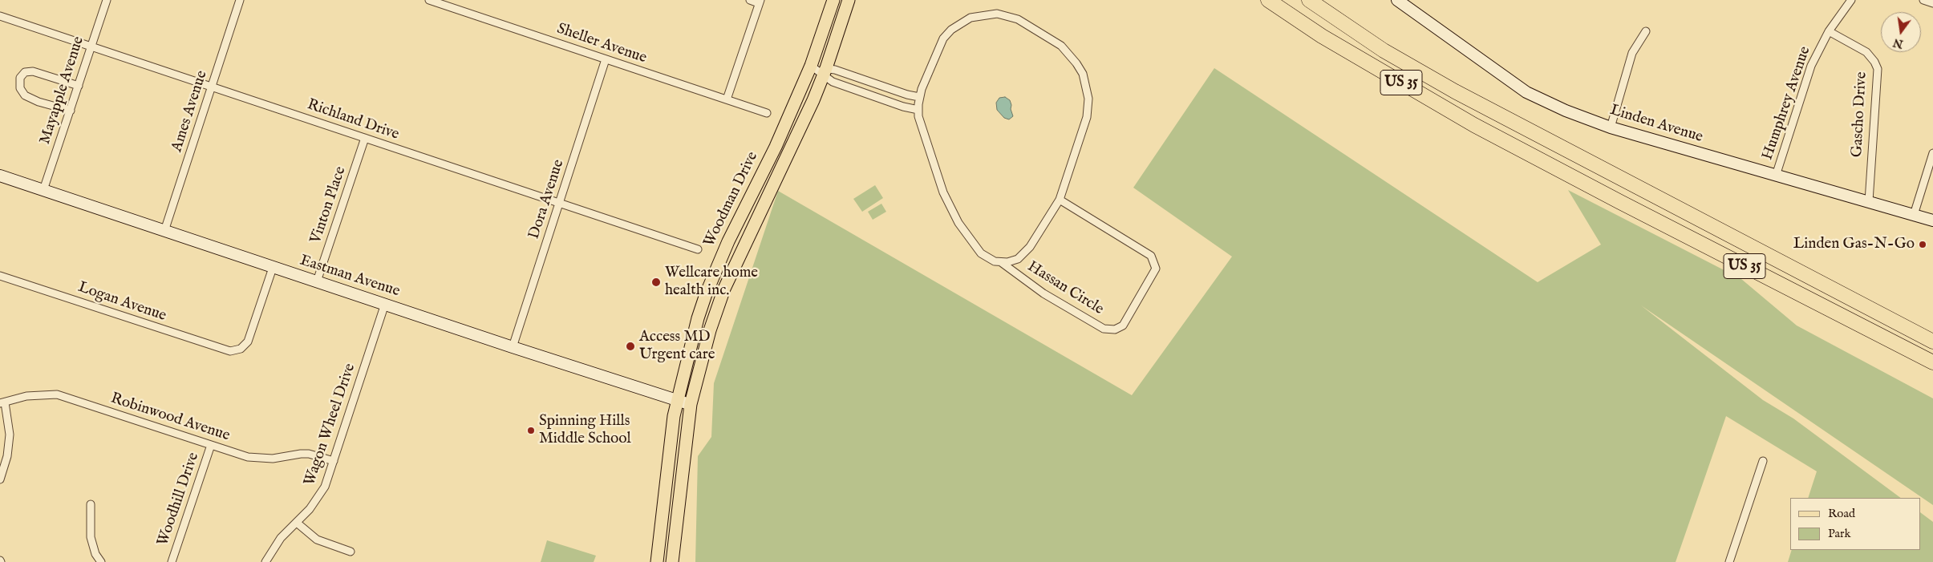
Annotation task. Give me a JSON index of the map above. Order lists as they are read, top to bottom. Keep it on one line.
{"streets":{"highway":["US 35"],"main road":["Woodman Drive"],"street":["Sheller Avenue","Mayapple Avenue","Humphrey Avenue","Ames Avenue","Gascho Drive","Richland Drive","Linden Avenue","Dora Avenue","Vinton Place","Eastman Avenue","Hassan Circle","Logan Avenue","Robinwood Avenue","Wagon Wheel Drive","Woodhill Drive"]},"crossings":[["Sheller Avenue","Dora Avenue"],["Mayapple Avenue","Richland Drive"],["Mayapple Avenue","Eastman Avenue"],["Humphrey Avenue","Gascho Drive"],["Humphrey Avenue","Linden Avenue"],["Ames Avenue","Richland Drive"],["Ames Avenue","Eastman Avenue"],["Gascho Drive","Linden Avenue"],["Richland Drive","Dora Avenue"],["Richland Drive","Vinton Place"],["Dora Avenue","Eastman Avenue"],["Woodman Drive","Eastman Avenue"],["Vinton Place","Eastman Avenue"],["Eastman Avenue","Logan Avenue"],["Eastman Avenue","Wagon Wheel Drive"],["Robinwood Avenue","Wagon Wheel Drive"],["Robinwood Avenue","Woodhill Drive"]],"places":["Linden Gas-N-Go","Wellcare home health inc.","Access MD Urgent care","Spinning Hills Middle School"],"legend":["Road","Park"],"north":"bottom"}
